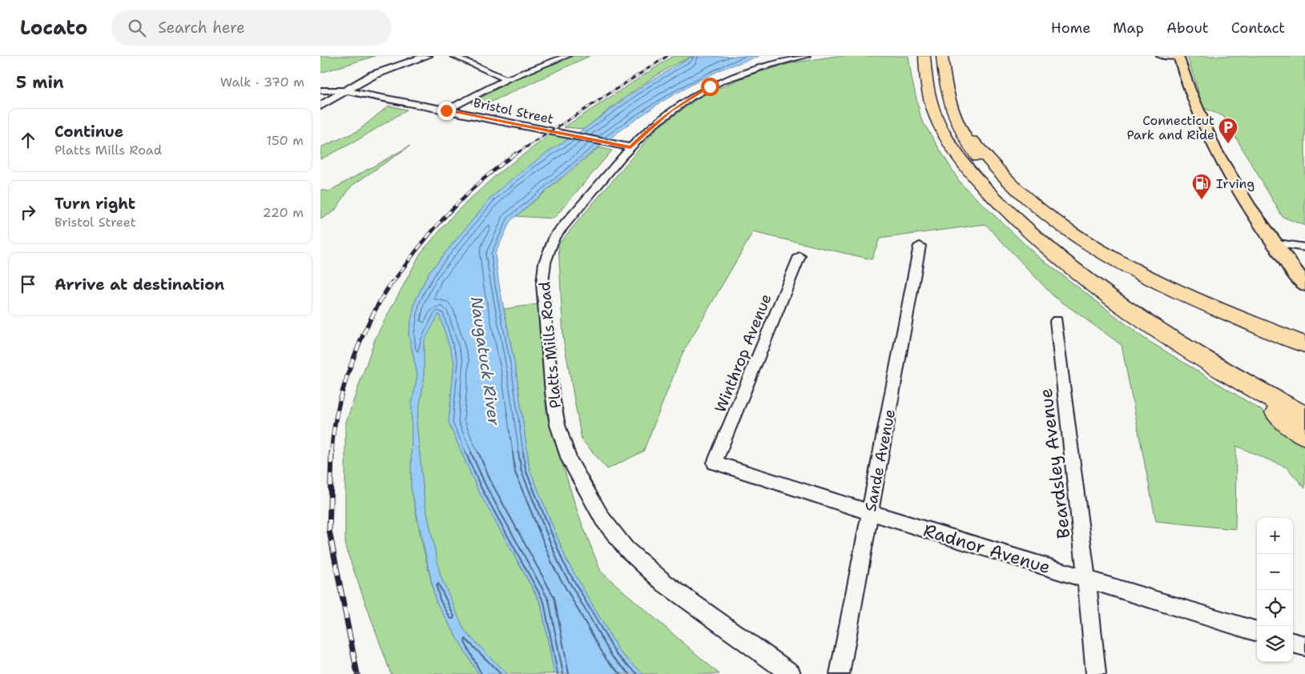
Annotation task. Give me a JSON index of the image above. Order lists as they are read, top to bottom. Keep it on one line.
{"streets":{"street":["Bristol Street","Platts Mills Road","Winthrop Avenue","Sande Avenue","Beardsley Avenue","Radnor Avenue"]},"crossings":[["Bristol Street","Platts Mills Road"],["Winthrop Avenue","Radnor Avenue"],["Sande Avenue","Radnor Avenue"],["Beardsley Avenue","Radnor Avenue"]],"water":["Naugatuck River"],"places":{"parking":["Connecticut Park and Ride"],"fuel station":["Irving"]},"page":{"header":"Locato","search":"Search here","nav":["Home","Map","About","Contact"],"heading":["5 min","Walk · 370 m"],"list":[["Continue","Platts Mills Road","150 m"],["Turn right","Bristol Street","220 m"],"Arrive at destination"],"map_buttons":["+","−"]}}
